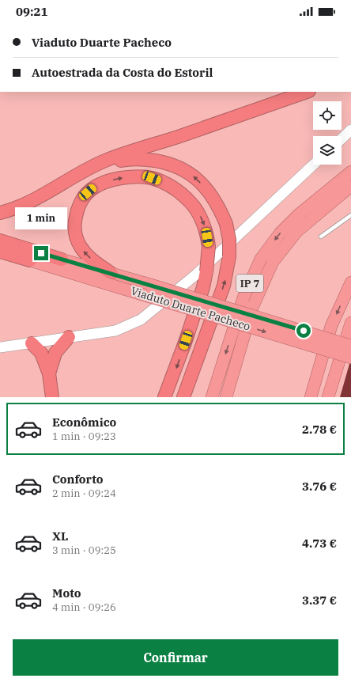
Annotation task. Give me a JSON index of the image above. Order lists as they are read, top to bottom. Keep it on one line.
{"streets":{"highway":["IP 7","Viaduto Duarte Pacheco"]},"page":{"status":"09:21","banner":["Viaduto Duarte Pacheco","Autoestrada da Costa do Estoril"],"bubble":"1 min","list":[{"name":"Econômico","note":"1 min · 09:23","value":"2.78 €"},{"name":"Conforto","note":"2 min · 09:24","value":"3.76 €"},{"name":"XL","note":"3 min · 09:25","value":"4.73 €"},{"name":"Moto","note":"4 min · 09:26","value":"3.37 €"}],"buttons":"Confirmar"}}
